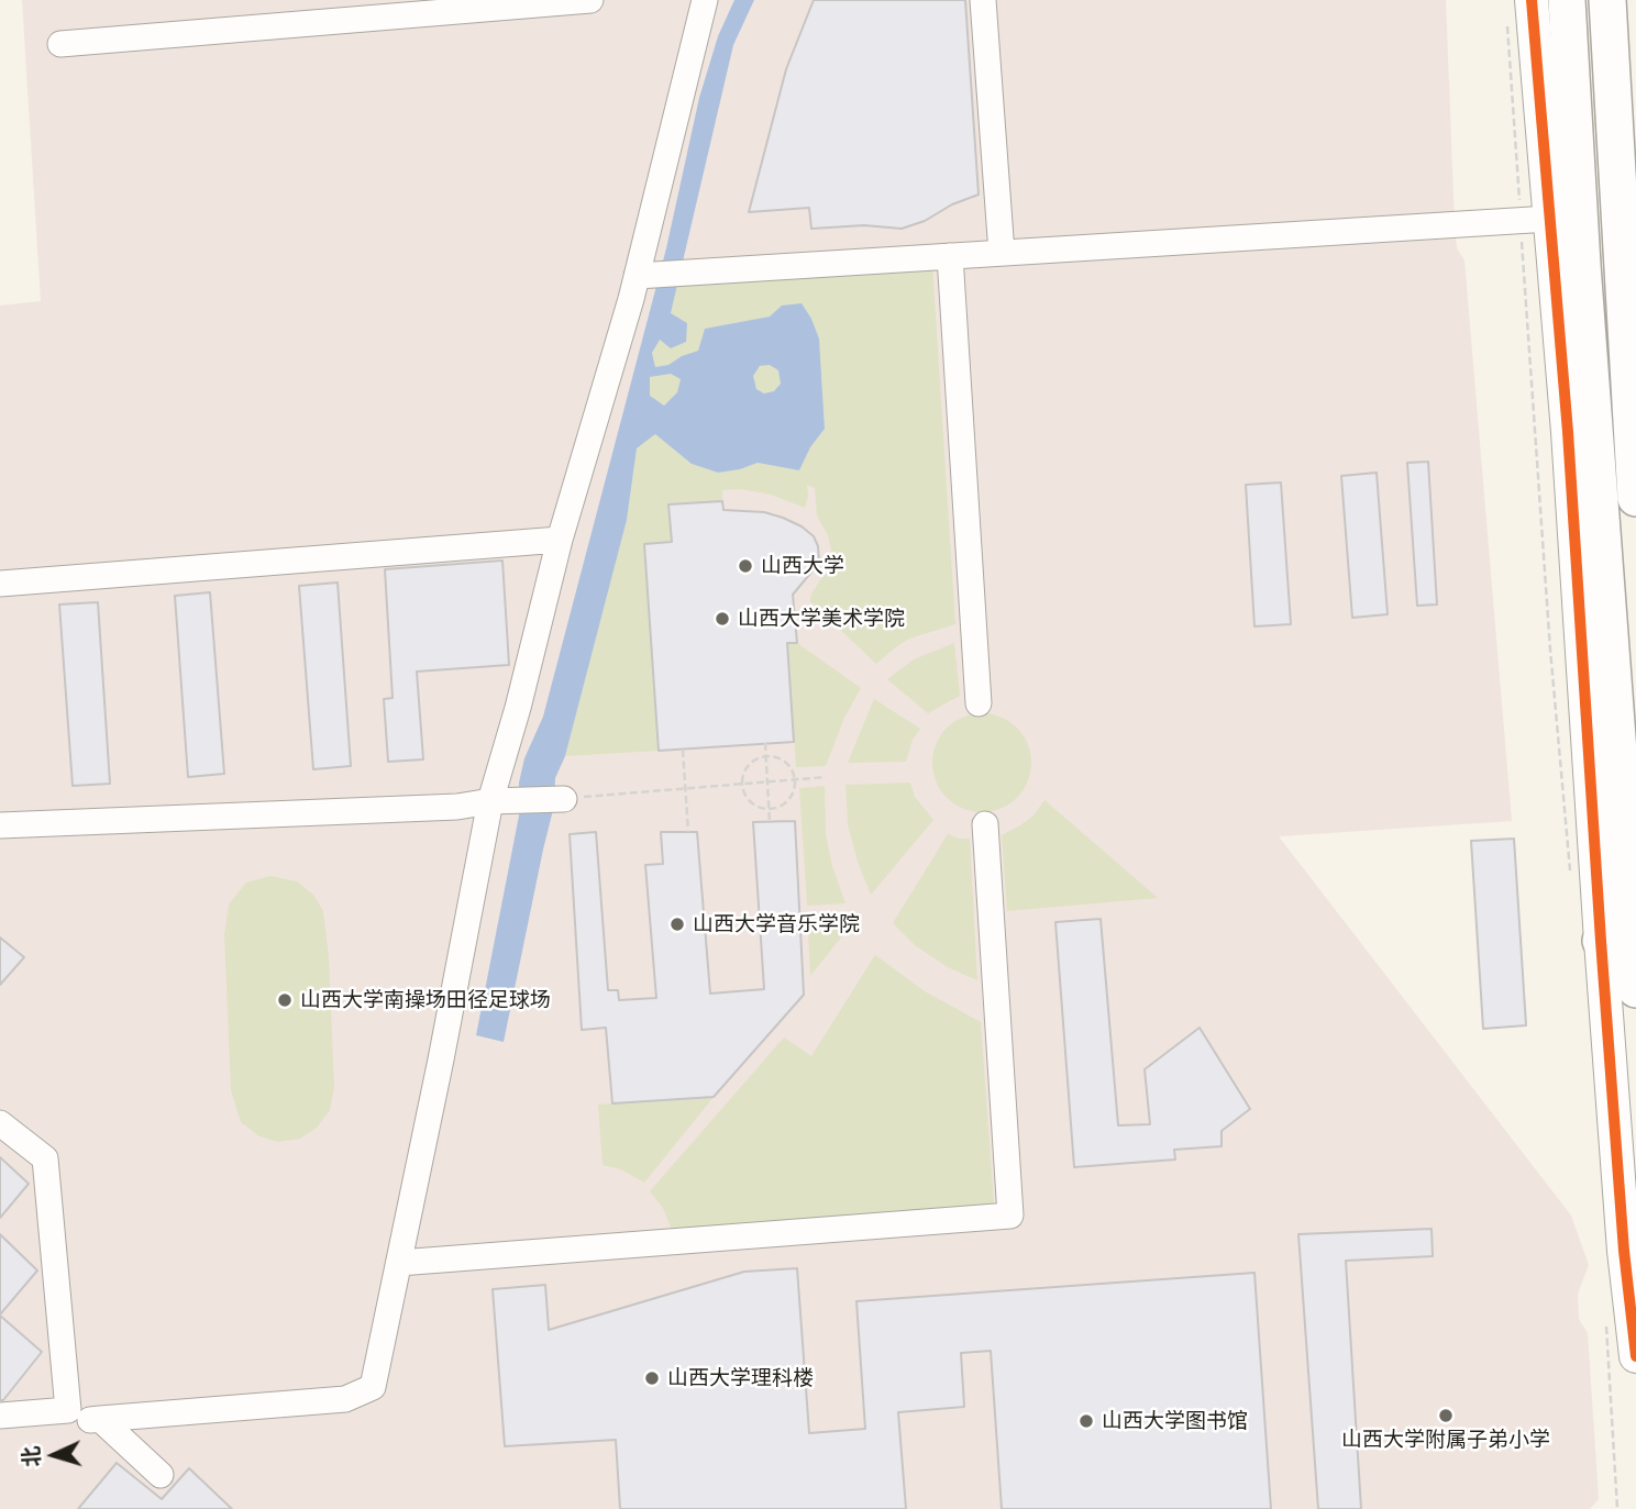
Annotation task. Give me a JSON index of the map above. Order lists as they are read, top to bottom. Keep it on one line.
{"places":["山西大学","山西大学美术学院","山西大学音乐学院","山西大学南操场田径足球场","山西大学理科楼","山西大学附属子弟小学","山西大学图书馆"],"north":"left"}
